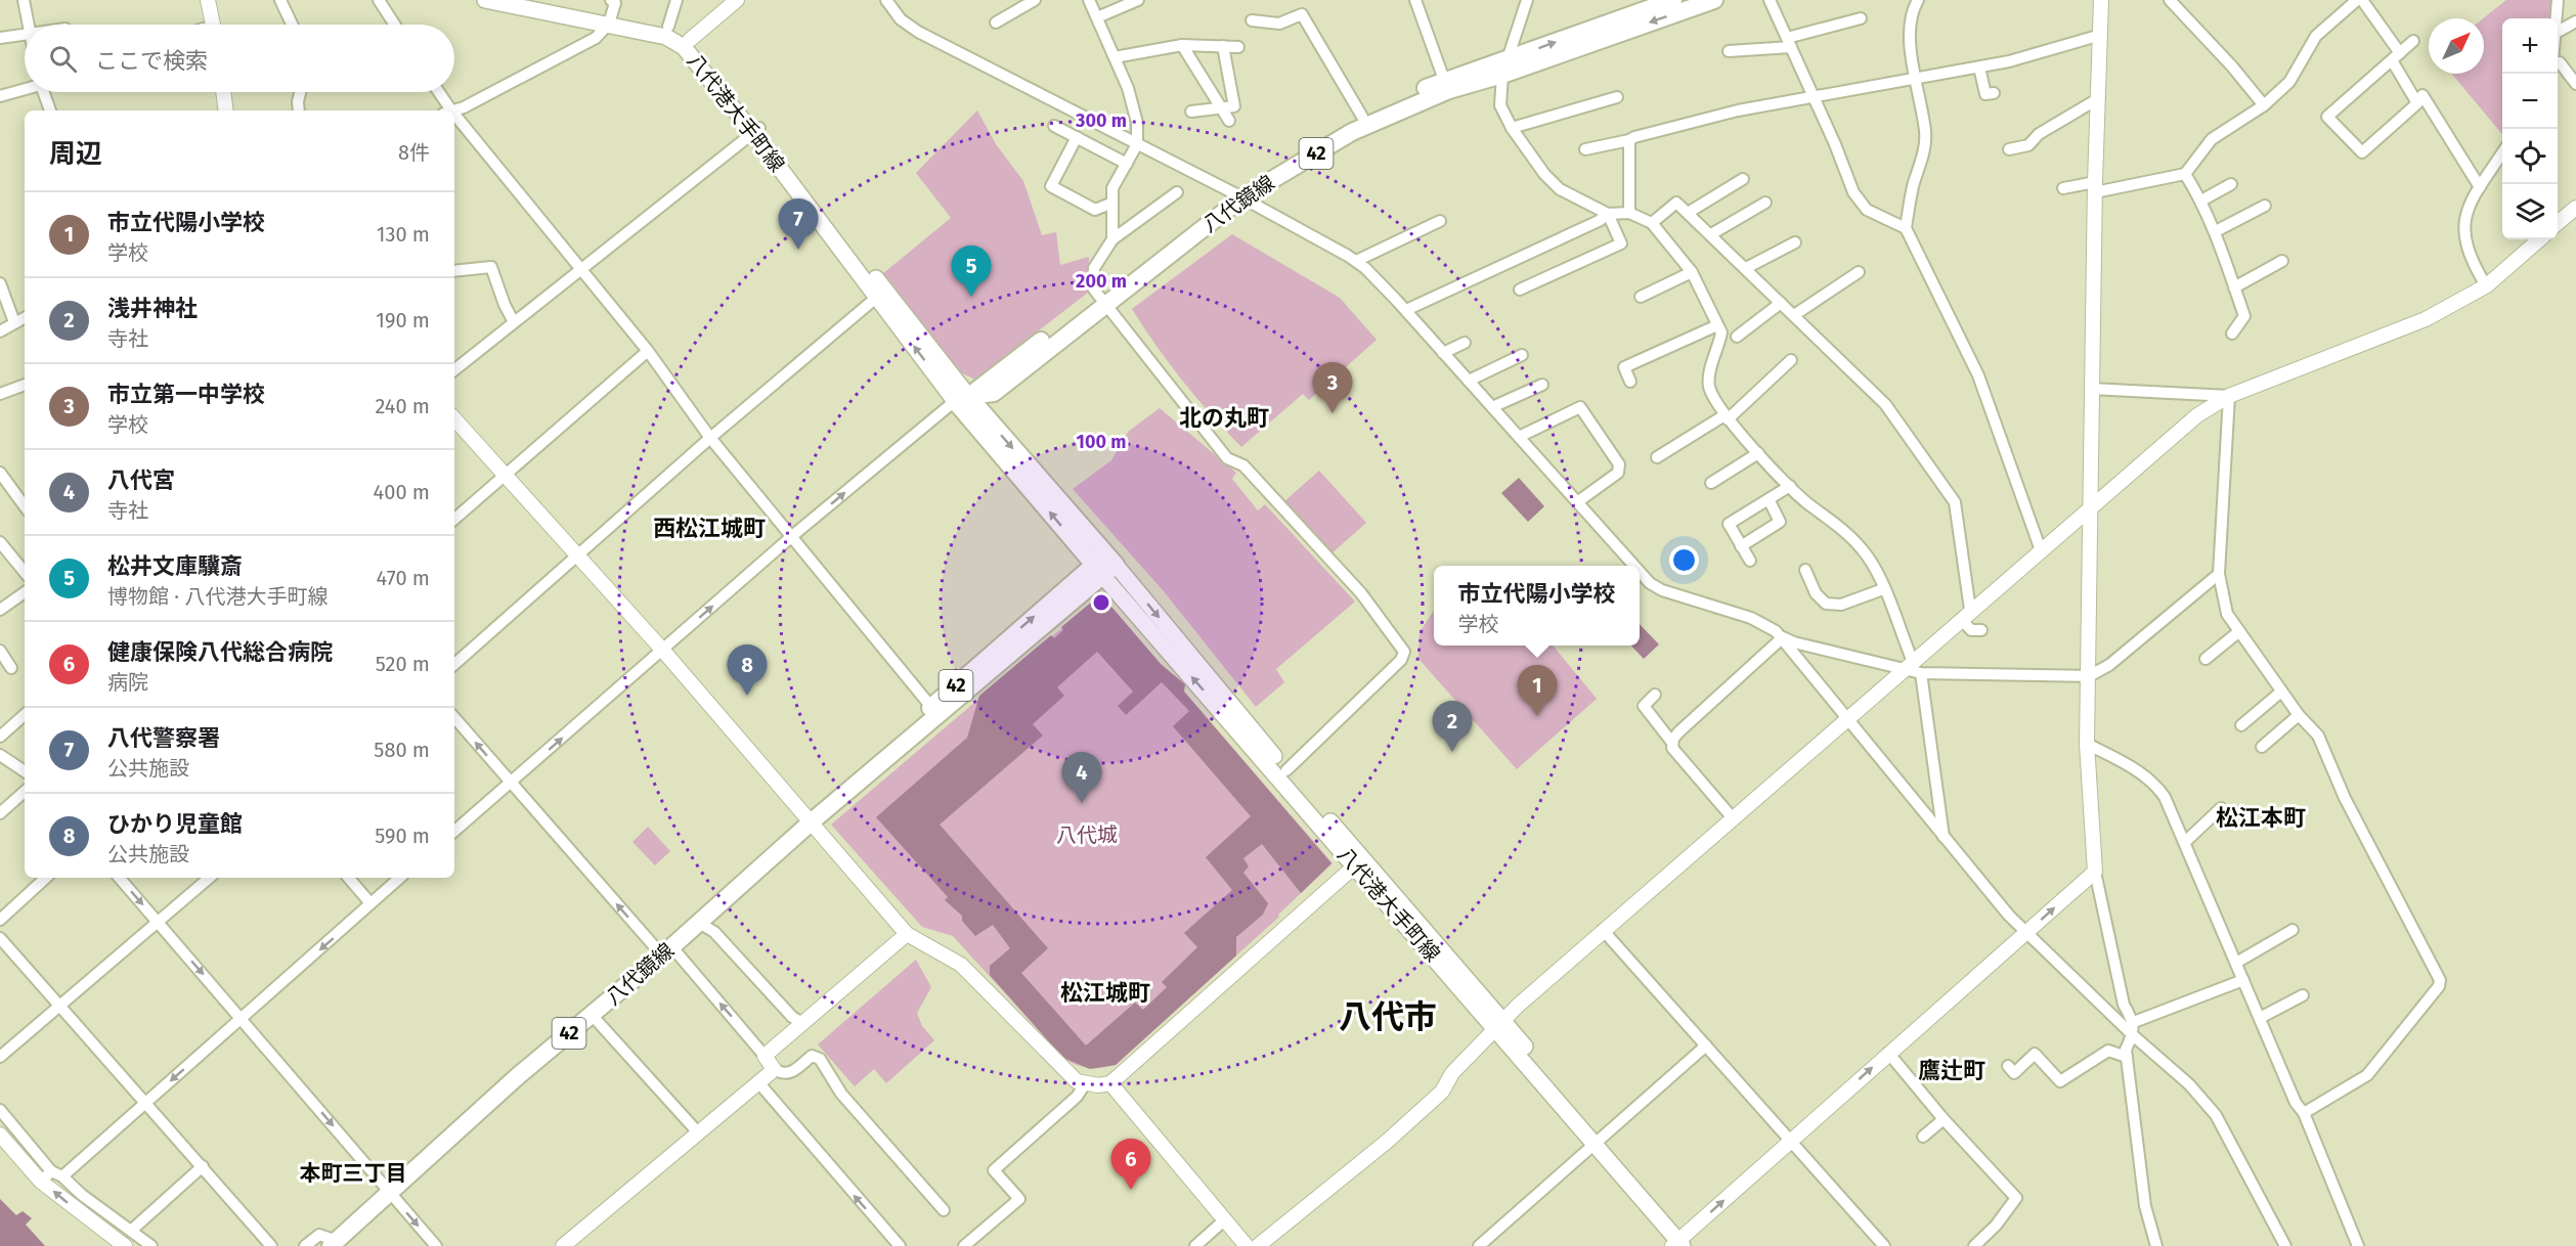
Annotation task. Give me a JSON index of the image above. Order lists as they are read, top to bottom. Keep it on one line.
{"streets":{"main road":["八代港大手町線","42","八代鏡線"]},"crossings":[["八代港大手町線","八代鏡線"]],"districts":["北の丸町","西松江城町","松江本町","松江城町","八代市","鷹辻町","本町三丁目"],"parks":["八代城"],"north":"top right","page":{"map_buttons":["+","−"],"search":"ここで検索","heading":["周辺","8件"],"list":[{"mark":"1","name":"市立代陽小学校","note":"学校","value":"130 m"},{"mark":"2","name":"浅井神社","note":"寺社","value":"190 m"},{"mark":"3","name":"市立第一中学校","note":"学校","value":"240 m"},{"mark":"4","name":"八代宮","note":"寺社","value":"400 m"},{"mark":"5","name":"松井文庫驥斎","note":"博物館 · 八代港大手町線","value":"470 m"},{"mark":"6","name":"健康保険八代総合病院","note":"病院","value":"520 m"},{"mark":"7","name":"八代警察署","note":"公共施設","value":"580 m"},{"mark":"8","name":"ひかり児童館","note":"公共施設","value":"590 m"}],"pins":["7","5","3","8","1","2","4","6"],"popup":["市立代陽小学校","学校"]},"rings":["300 m","200 m","100 m"]}
